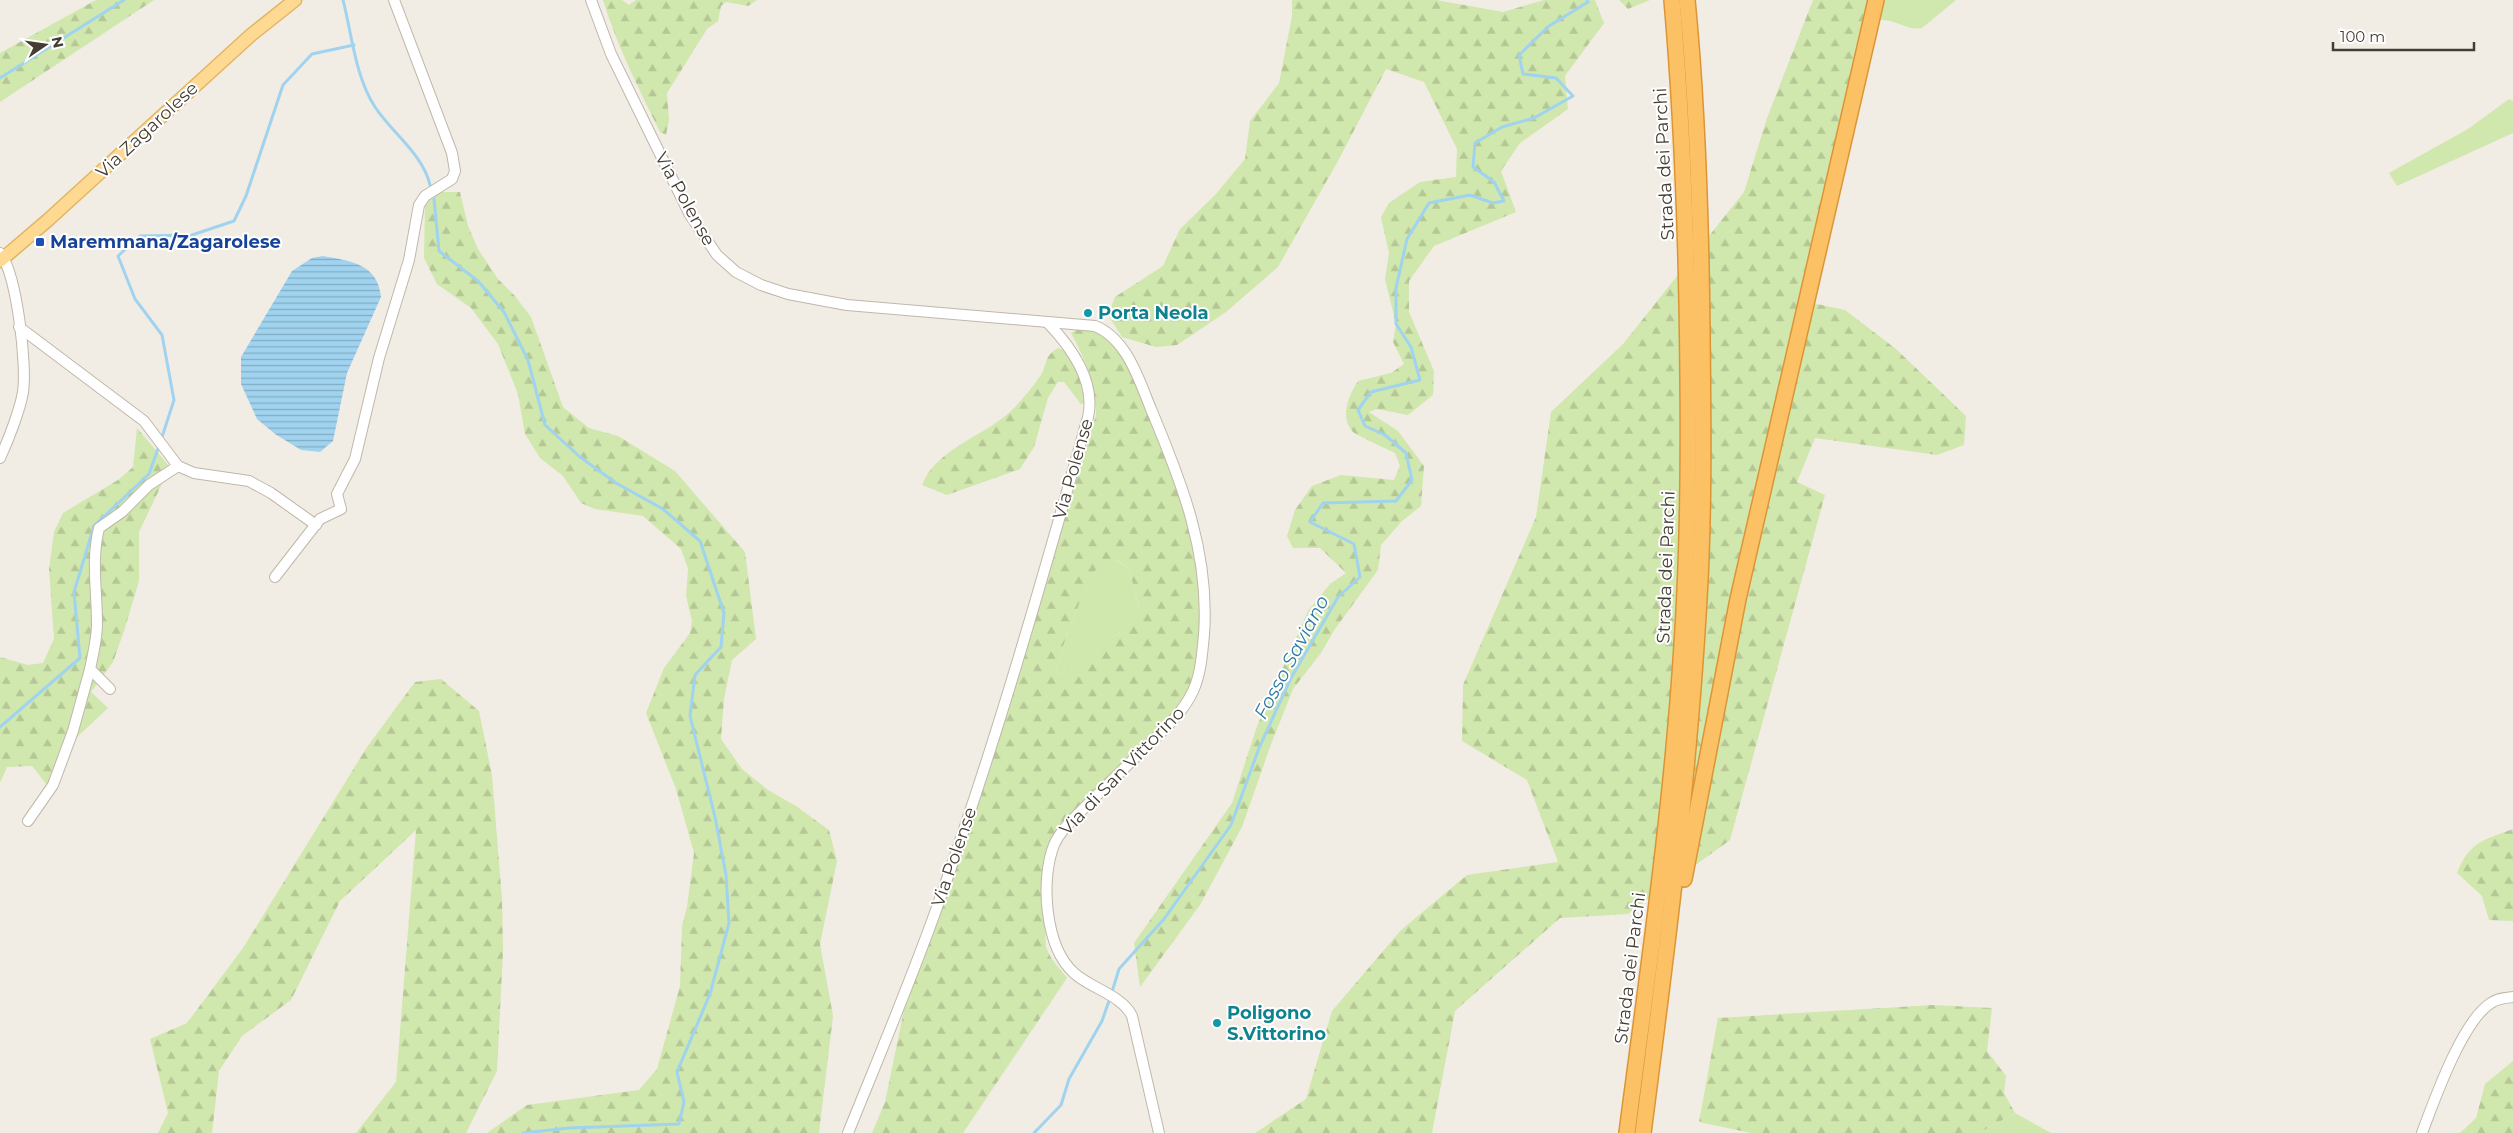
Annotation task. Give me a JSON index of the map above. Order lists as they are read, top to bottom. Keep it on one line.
{"streets":{"highway":["Strada dei Parchi"],"main road":["Via Zagarolese"],"street":["Via Polense","Via di San Vittorino"]},"crossings":[["Via Polense","Via di San Vittorino"]],"water":["Fosso Saviano"],"places":{"transit":["Maremmana/Zagarolese"],"other":["Porta Neola","Poligono S.Vittorino"]},"scale_bar":"100 m","north":"right"}
